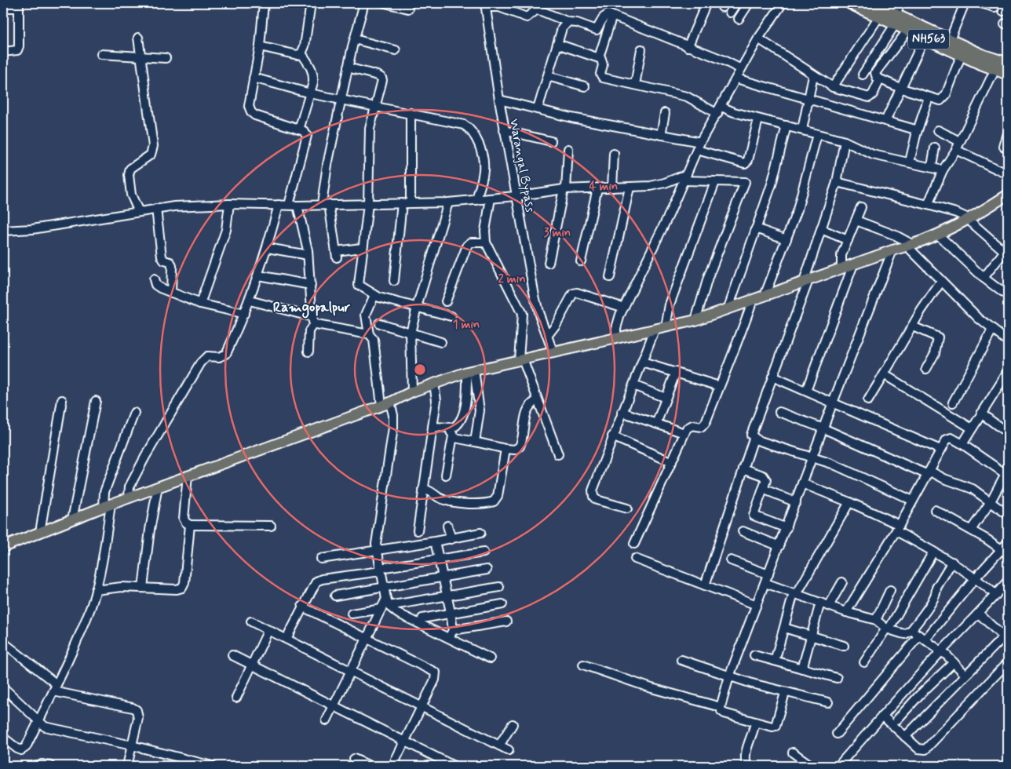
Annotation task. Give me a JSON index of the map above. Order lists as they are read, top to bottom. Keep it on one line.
{"streets":{"highway":["NH563"],"street":["Warangal Bypass"]},"districts":["Ramgopalpur"],"rings":["4 min","3 min","2 min","1 min"]}
